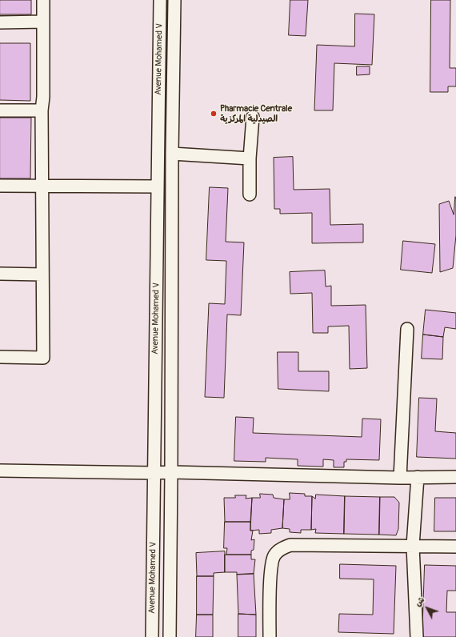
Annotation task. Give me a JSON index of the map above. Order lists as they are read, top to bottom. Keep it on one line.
{"streets":{"street":["Avenue Mohamed V"]},"places":["Pharmacie Centrale الصيدلية المركزية"],"north":"top left"}
